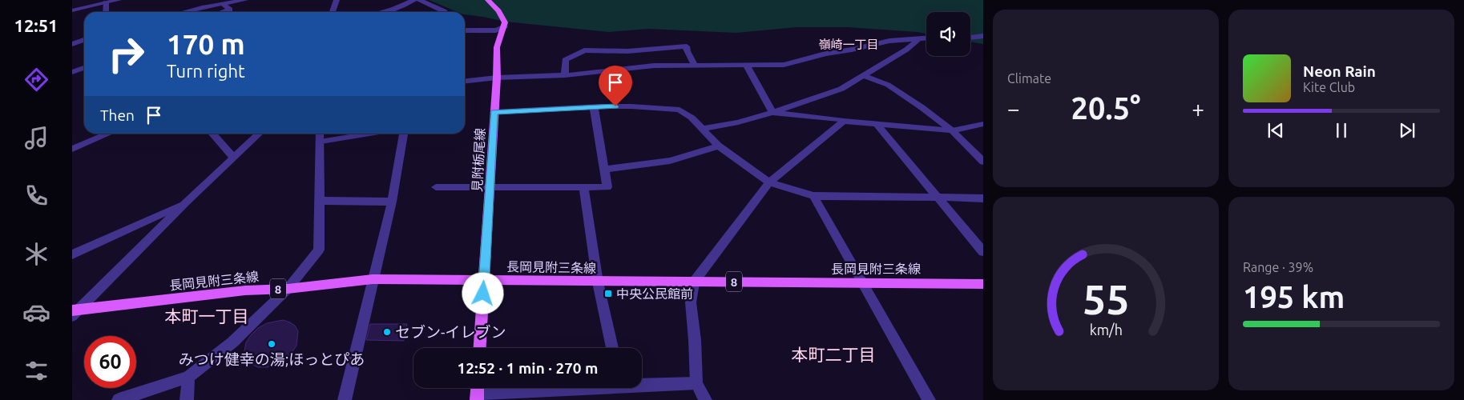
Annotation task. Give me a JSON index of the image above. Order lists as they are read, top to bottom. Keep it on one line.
{"streets":{"main road":["見附栃尾線","長岡見附三条線","8"]},"crossings":[["見附栃尾線","長岡見附三条線"]],"districts":["嶺崎一丁目","本町一丁目","本町二丁目"],"places":{"transit":["中央公民館前"],"other":["セブン-イレブン","みつけ健幸の湯;ほっとぴあ"]},"page":{"tabs":"12:51","tile":["Climate",["Range · 39%","195 km"]],"turn":["170 m","Turn right"],"song":["Neon Rain","Kite Club"],"heat":["−","20.5°","+"],"then":"Then","limit":"60","trip":"12:52 · 1 min · 270 m","gauge":["55","km/h"]}}
